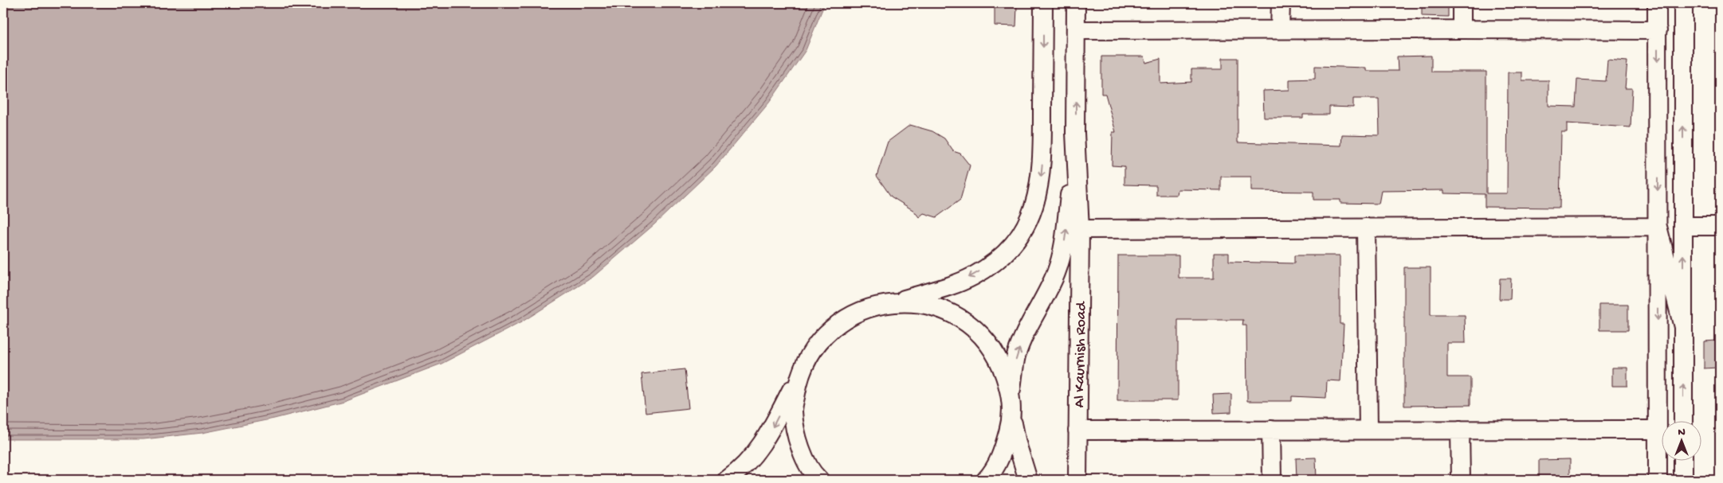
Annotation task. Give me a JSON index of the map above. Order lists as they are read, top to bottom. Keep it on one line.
{"streets":{"street":["Al Kaurnish Road"]},"north":"top"}
